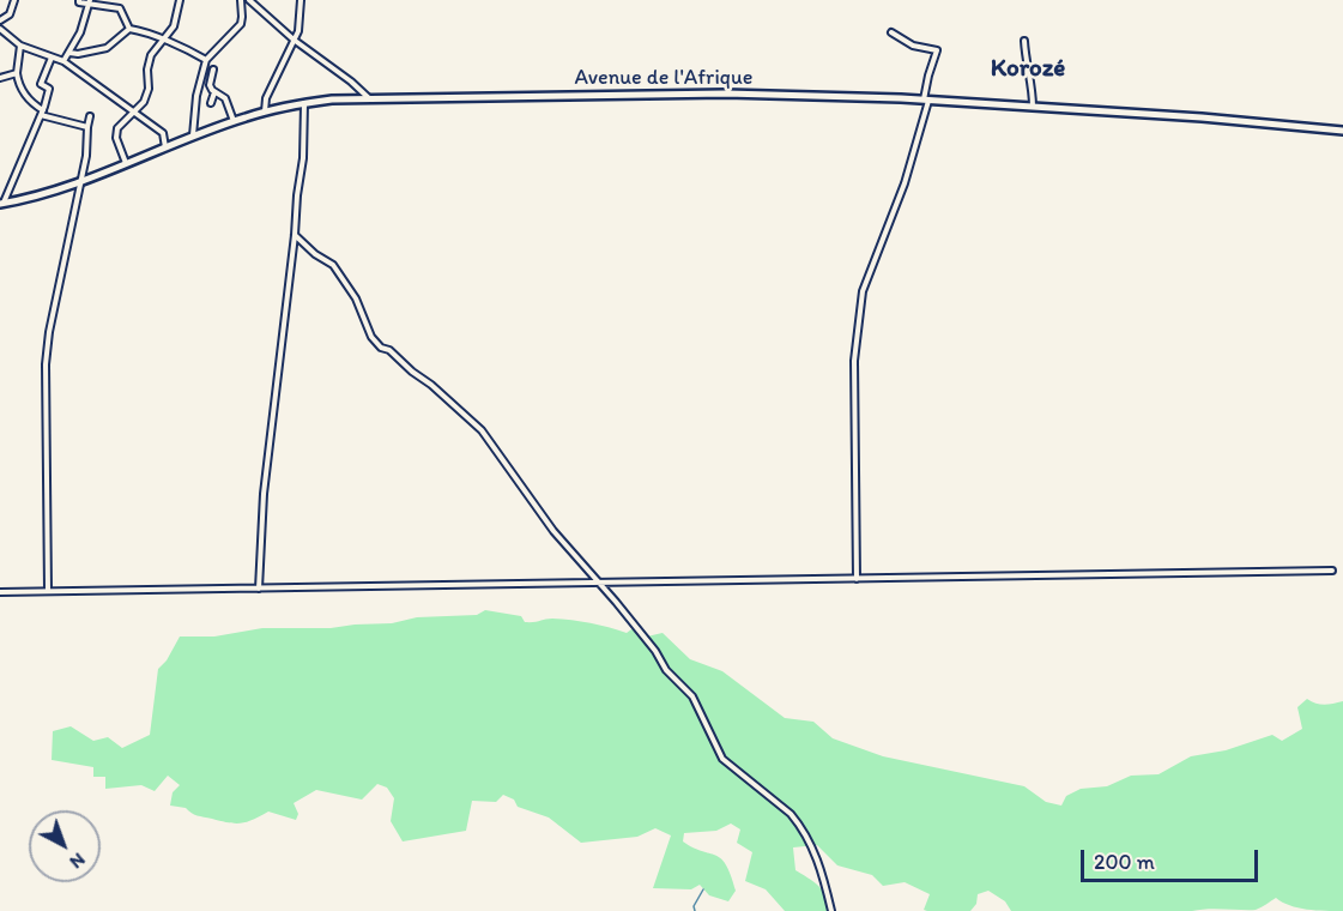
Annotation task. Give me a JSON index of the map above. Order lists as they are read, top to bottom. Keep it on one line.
{"streets":{"main road":["Avenue de l'Afrique"]},"districts":["Korozé"],"scale_bar":"200 m","north":"bottom right"}
